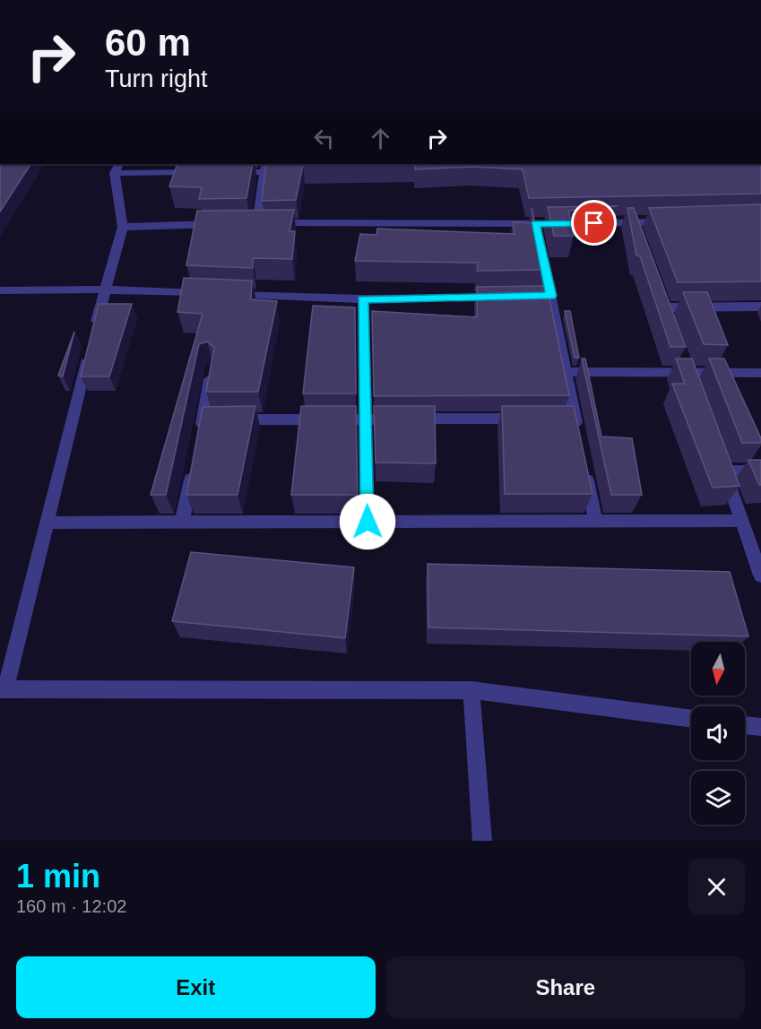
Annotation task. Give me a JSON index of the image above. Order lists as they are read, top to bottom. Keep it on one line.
{"north":"bottom","page":{"turn":["60 m","Turn right"],"heading":["1 min","160 m · 12:02"],"buttons":["Exit","Share"]}}
